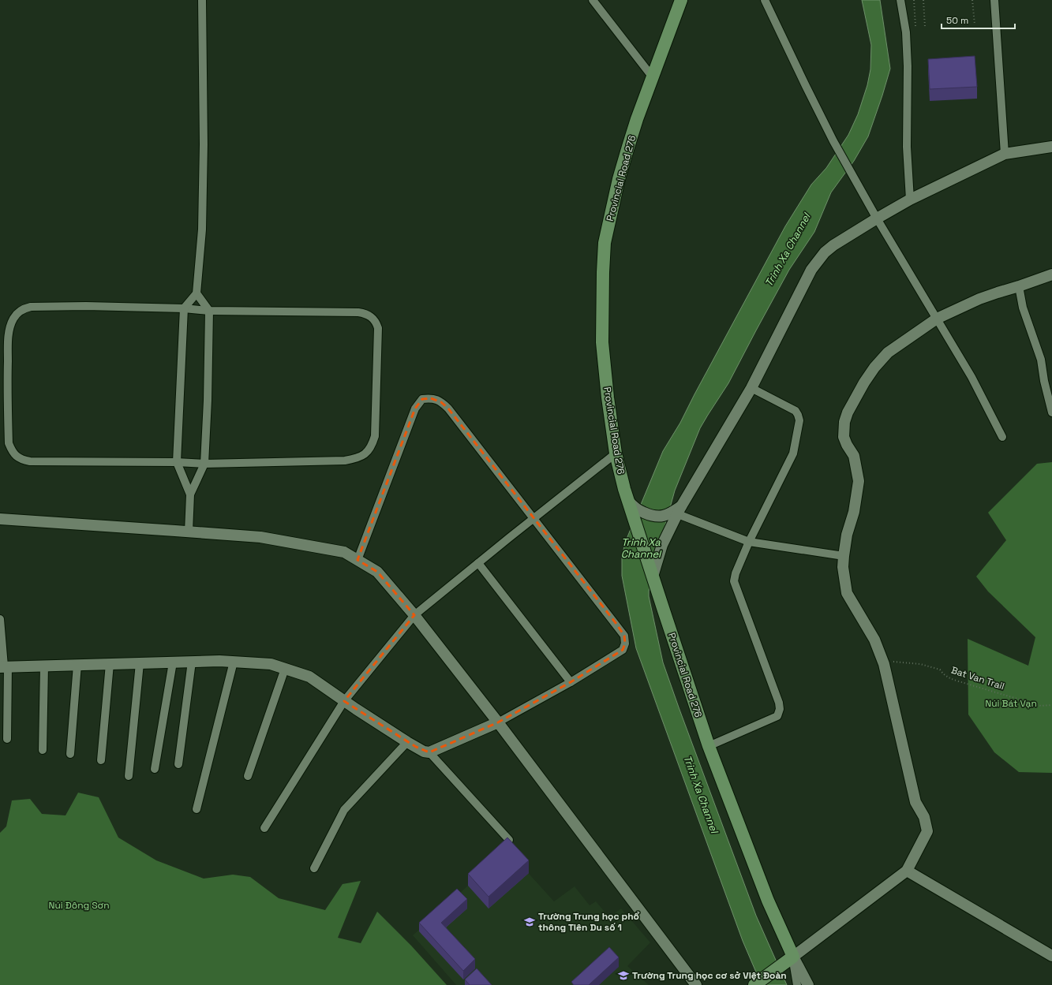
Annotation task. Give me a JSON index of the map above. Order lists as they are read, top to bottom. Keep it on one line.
{"streets":{"main road":["Provincial Road 276"],"path":["Bat Van Trail"]},"water":["Trinh Xa Channel"],"parks":["Núi Bát Vạn","Núi Đông Sơn"],"places":{"school or university":["Trường Trung học phổ thông Tiên Du số 1","Trường Trung học cơ sở Việt Đoàn"]},"scale_bar":"50 m"}
